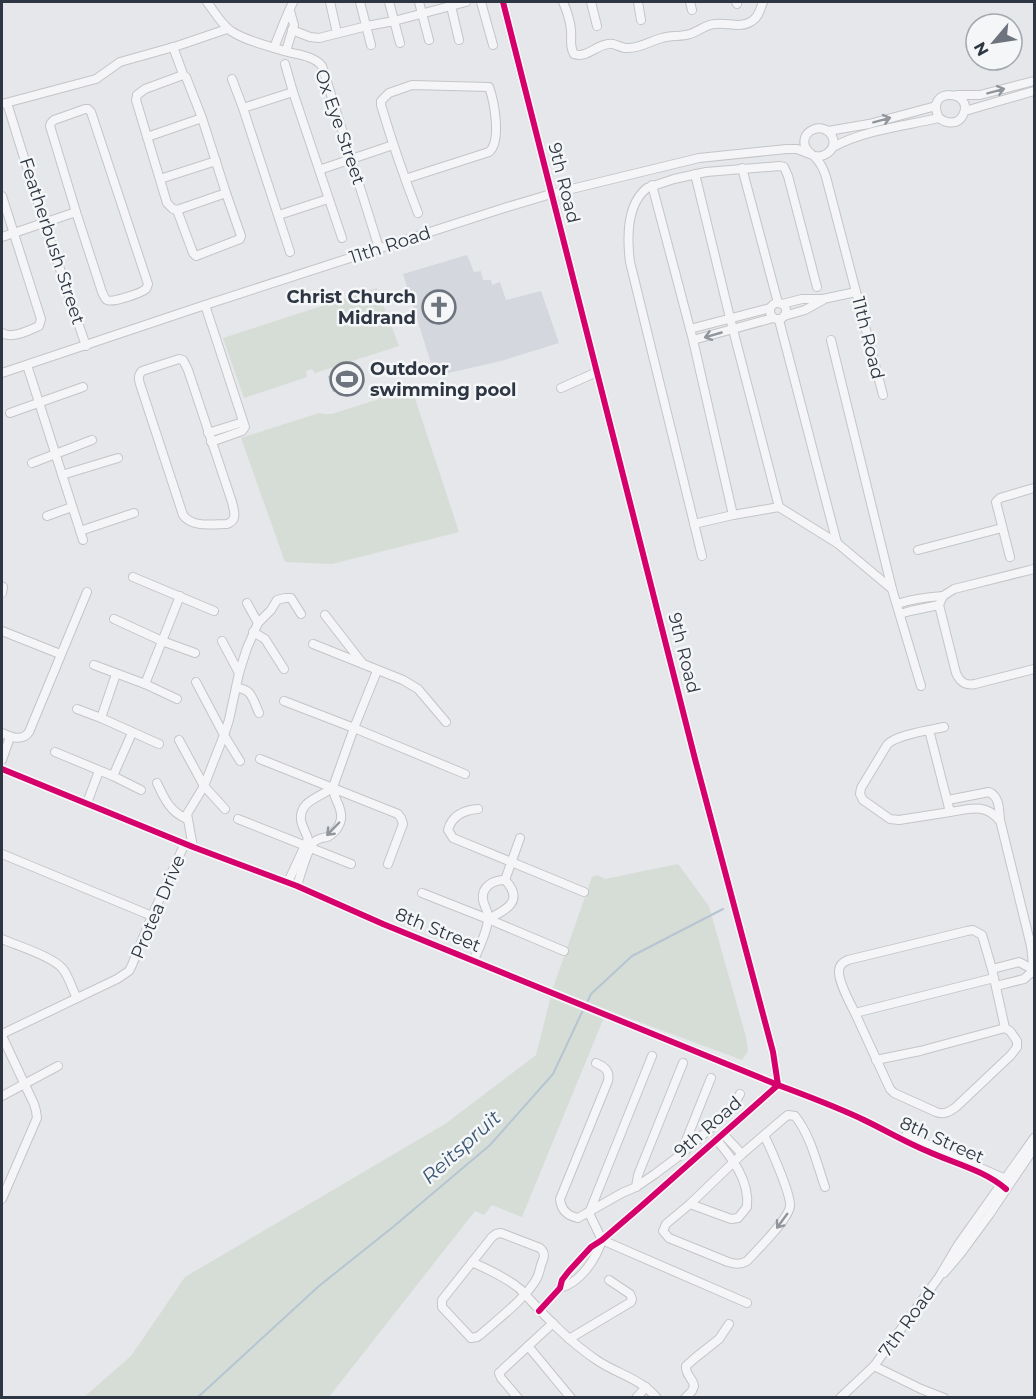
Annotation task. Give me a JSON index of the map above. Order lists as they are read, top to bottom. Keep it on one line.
{"streets":{"street":["Ox Eye Street","9th Road","Featherbush Street","11th Road","Protea Drive","8th Street","7th Road"]},"crossings":[["Ox Eye Street","11th Road"],["9th Road","11th Road"],["9th Road","8th Street"],["Featherbush Street","11th Road"],["Protea Drive","8th Street"],["8th Street","7th Road"]],"water":["Reitspruit"],"places":{"church":["Christ Church Midrand"],"sports":["Outdoor swimming pool"]},"north":"bottom left"}
